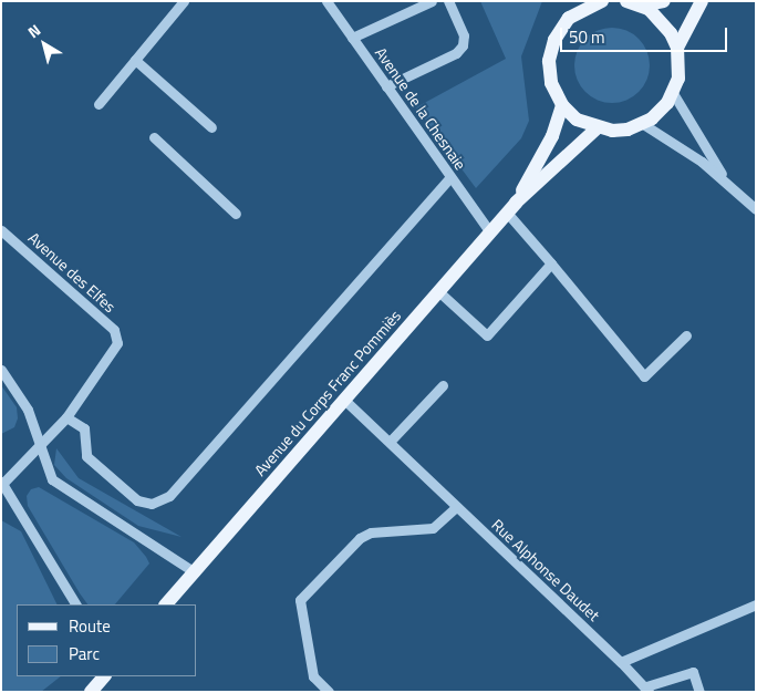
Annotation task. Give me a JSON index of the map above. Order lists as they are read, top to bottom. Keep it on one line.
{"streets":{"main road":["Avenue du Corps Franc Pommiès"],"street":["Avenue de la Chesnaie","Avenue des Elfes","Rue Alphonse Daudet"]},"crossings":[["Avenue de la Chesnaie","Avenue du Corps Franc Pommiès"],["Avenue du Corps Franc Pommiès","Rue Alphonse Daudet"]],"legend":["Route","Parc"],"scale_bar":"50 m","north":"top left"}
